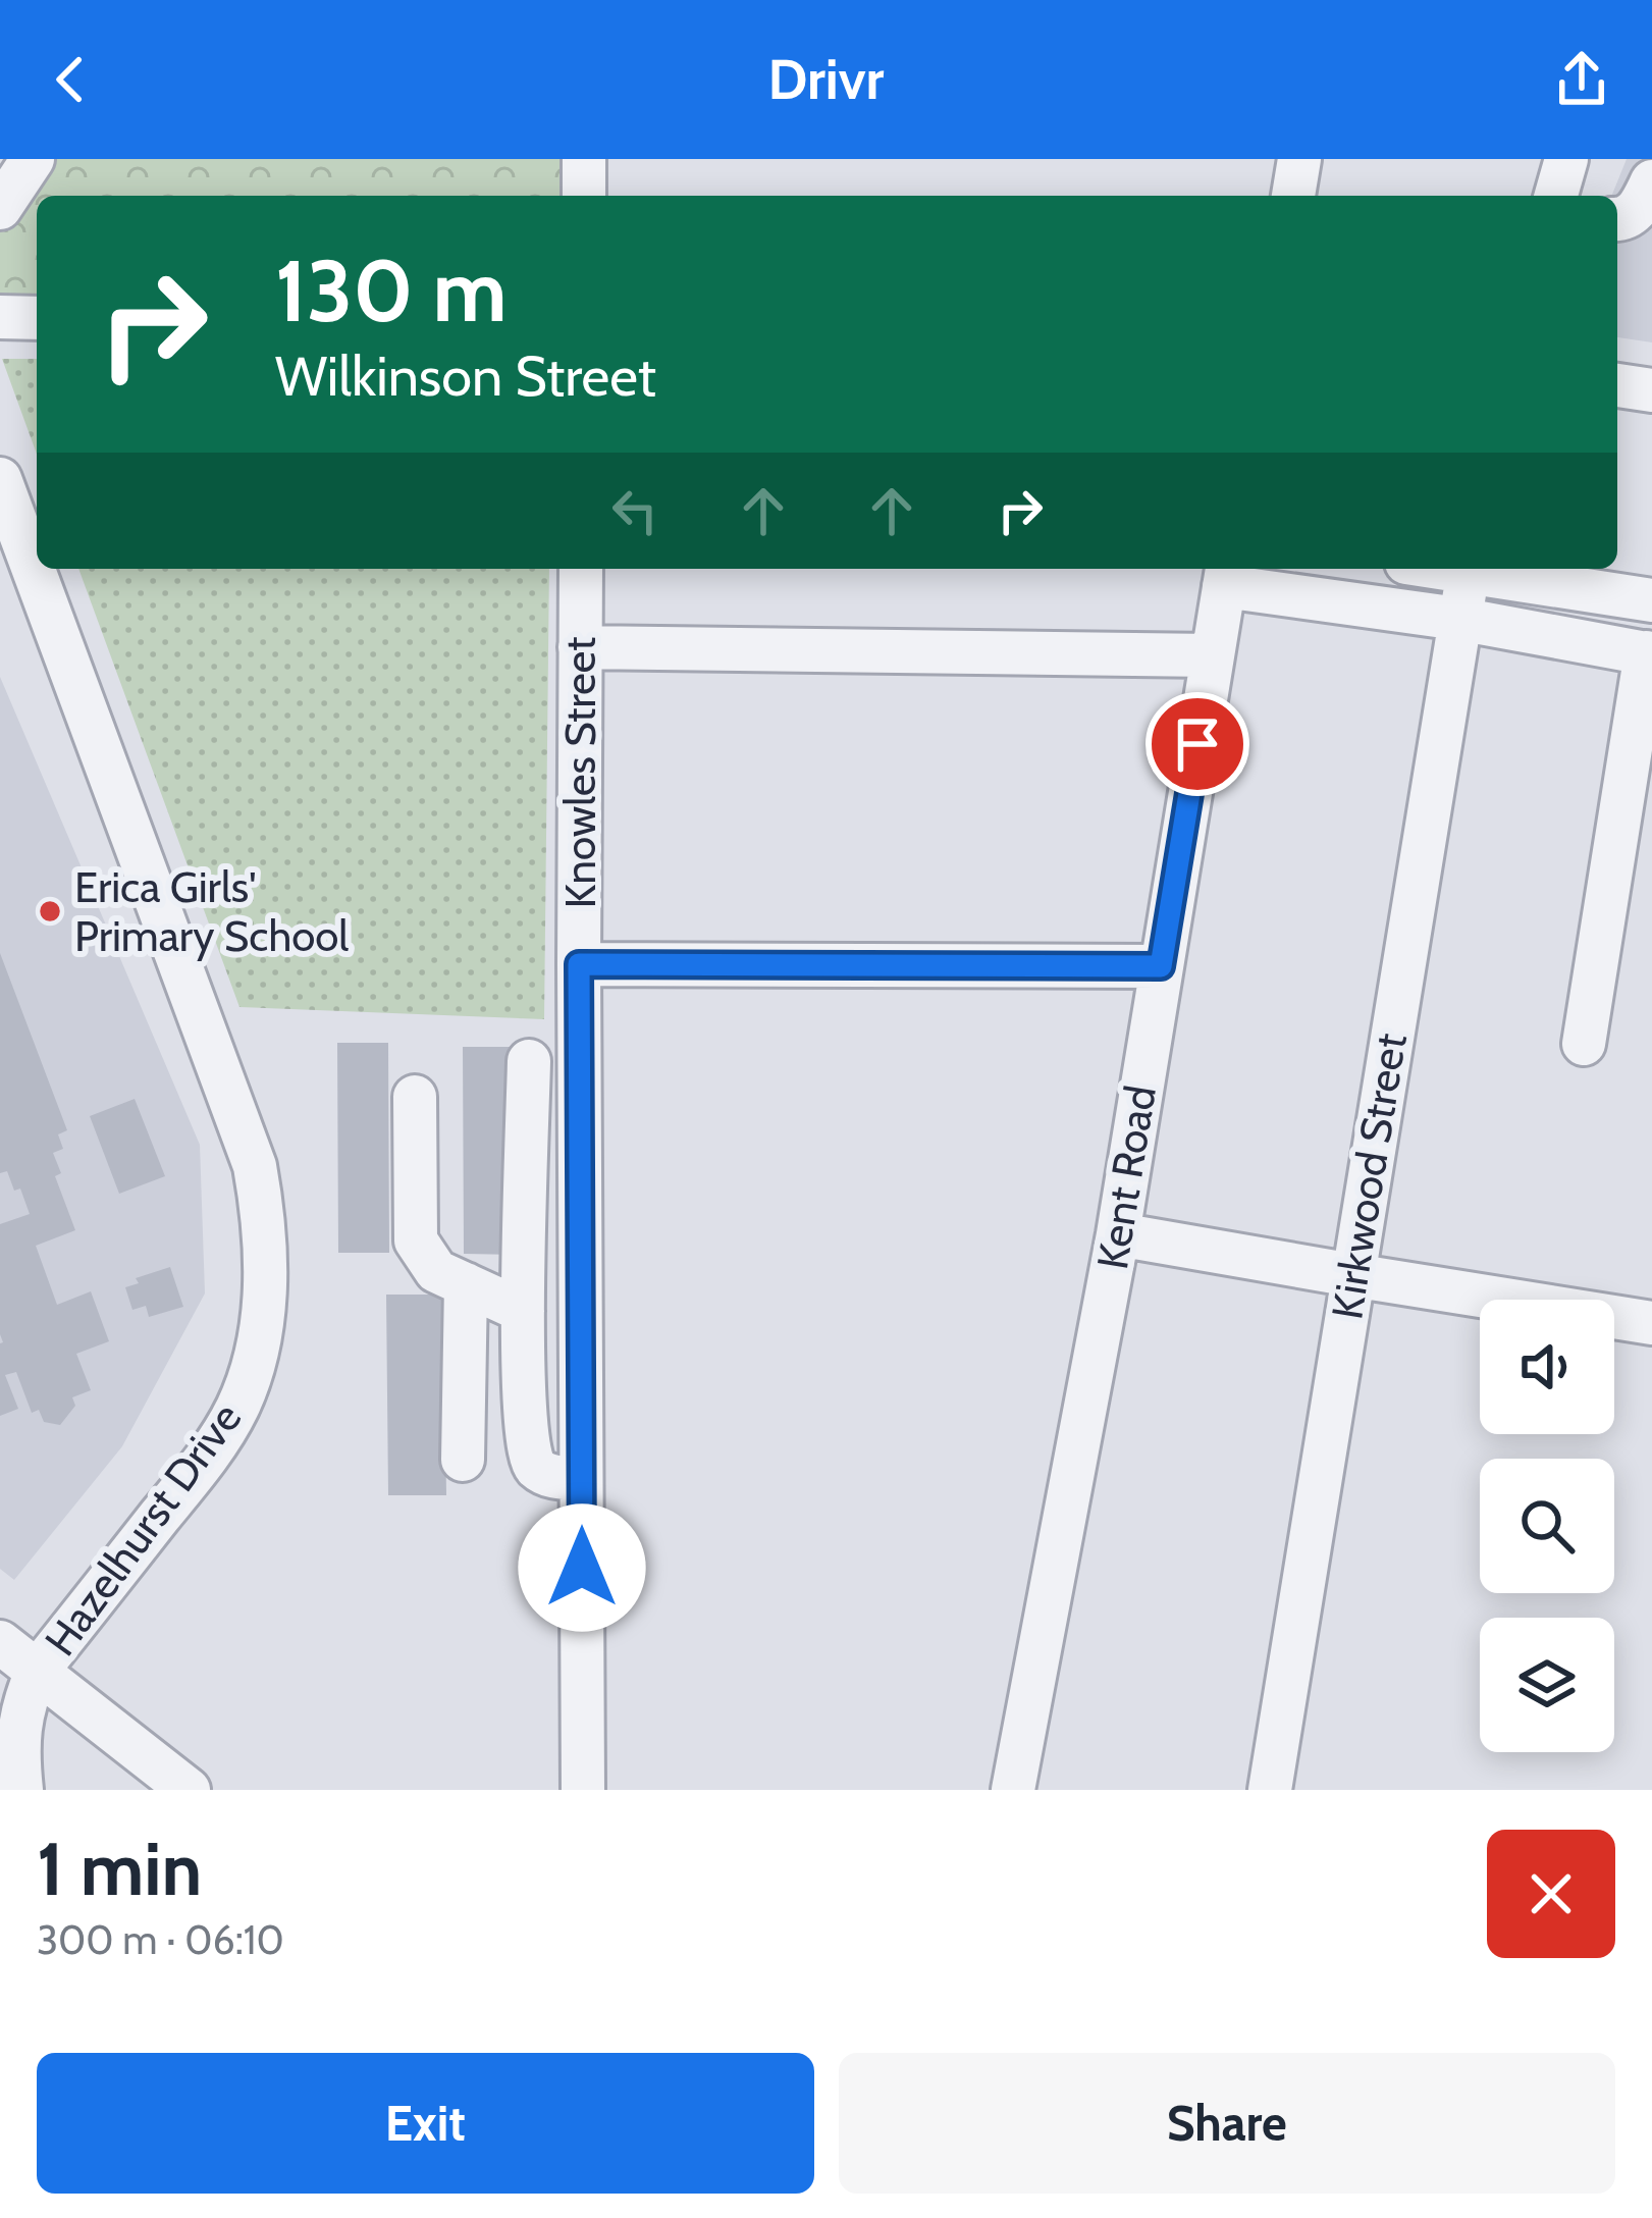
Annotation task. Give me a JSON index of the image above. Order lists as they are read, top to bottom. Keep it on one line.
{"streets":{"street":["Knowles Street","Kirkwood Street","Kent Road","Hazelhurst Drive"]},"places":["Erica Girls' Primary School"],"page":{"header":"Drivr","turn":["130 m","Wilkinson Street"],"heading":["1 min","300 m · 06:10"],"buttons":["Exit","Share"]}}
